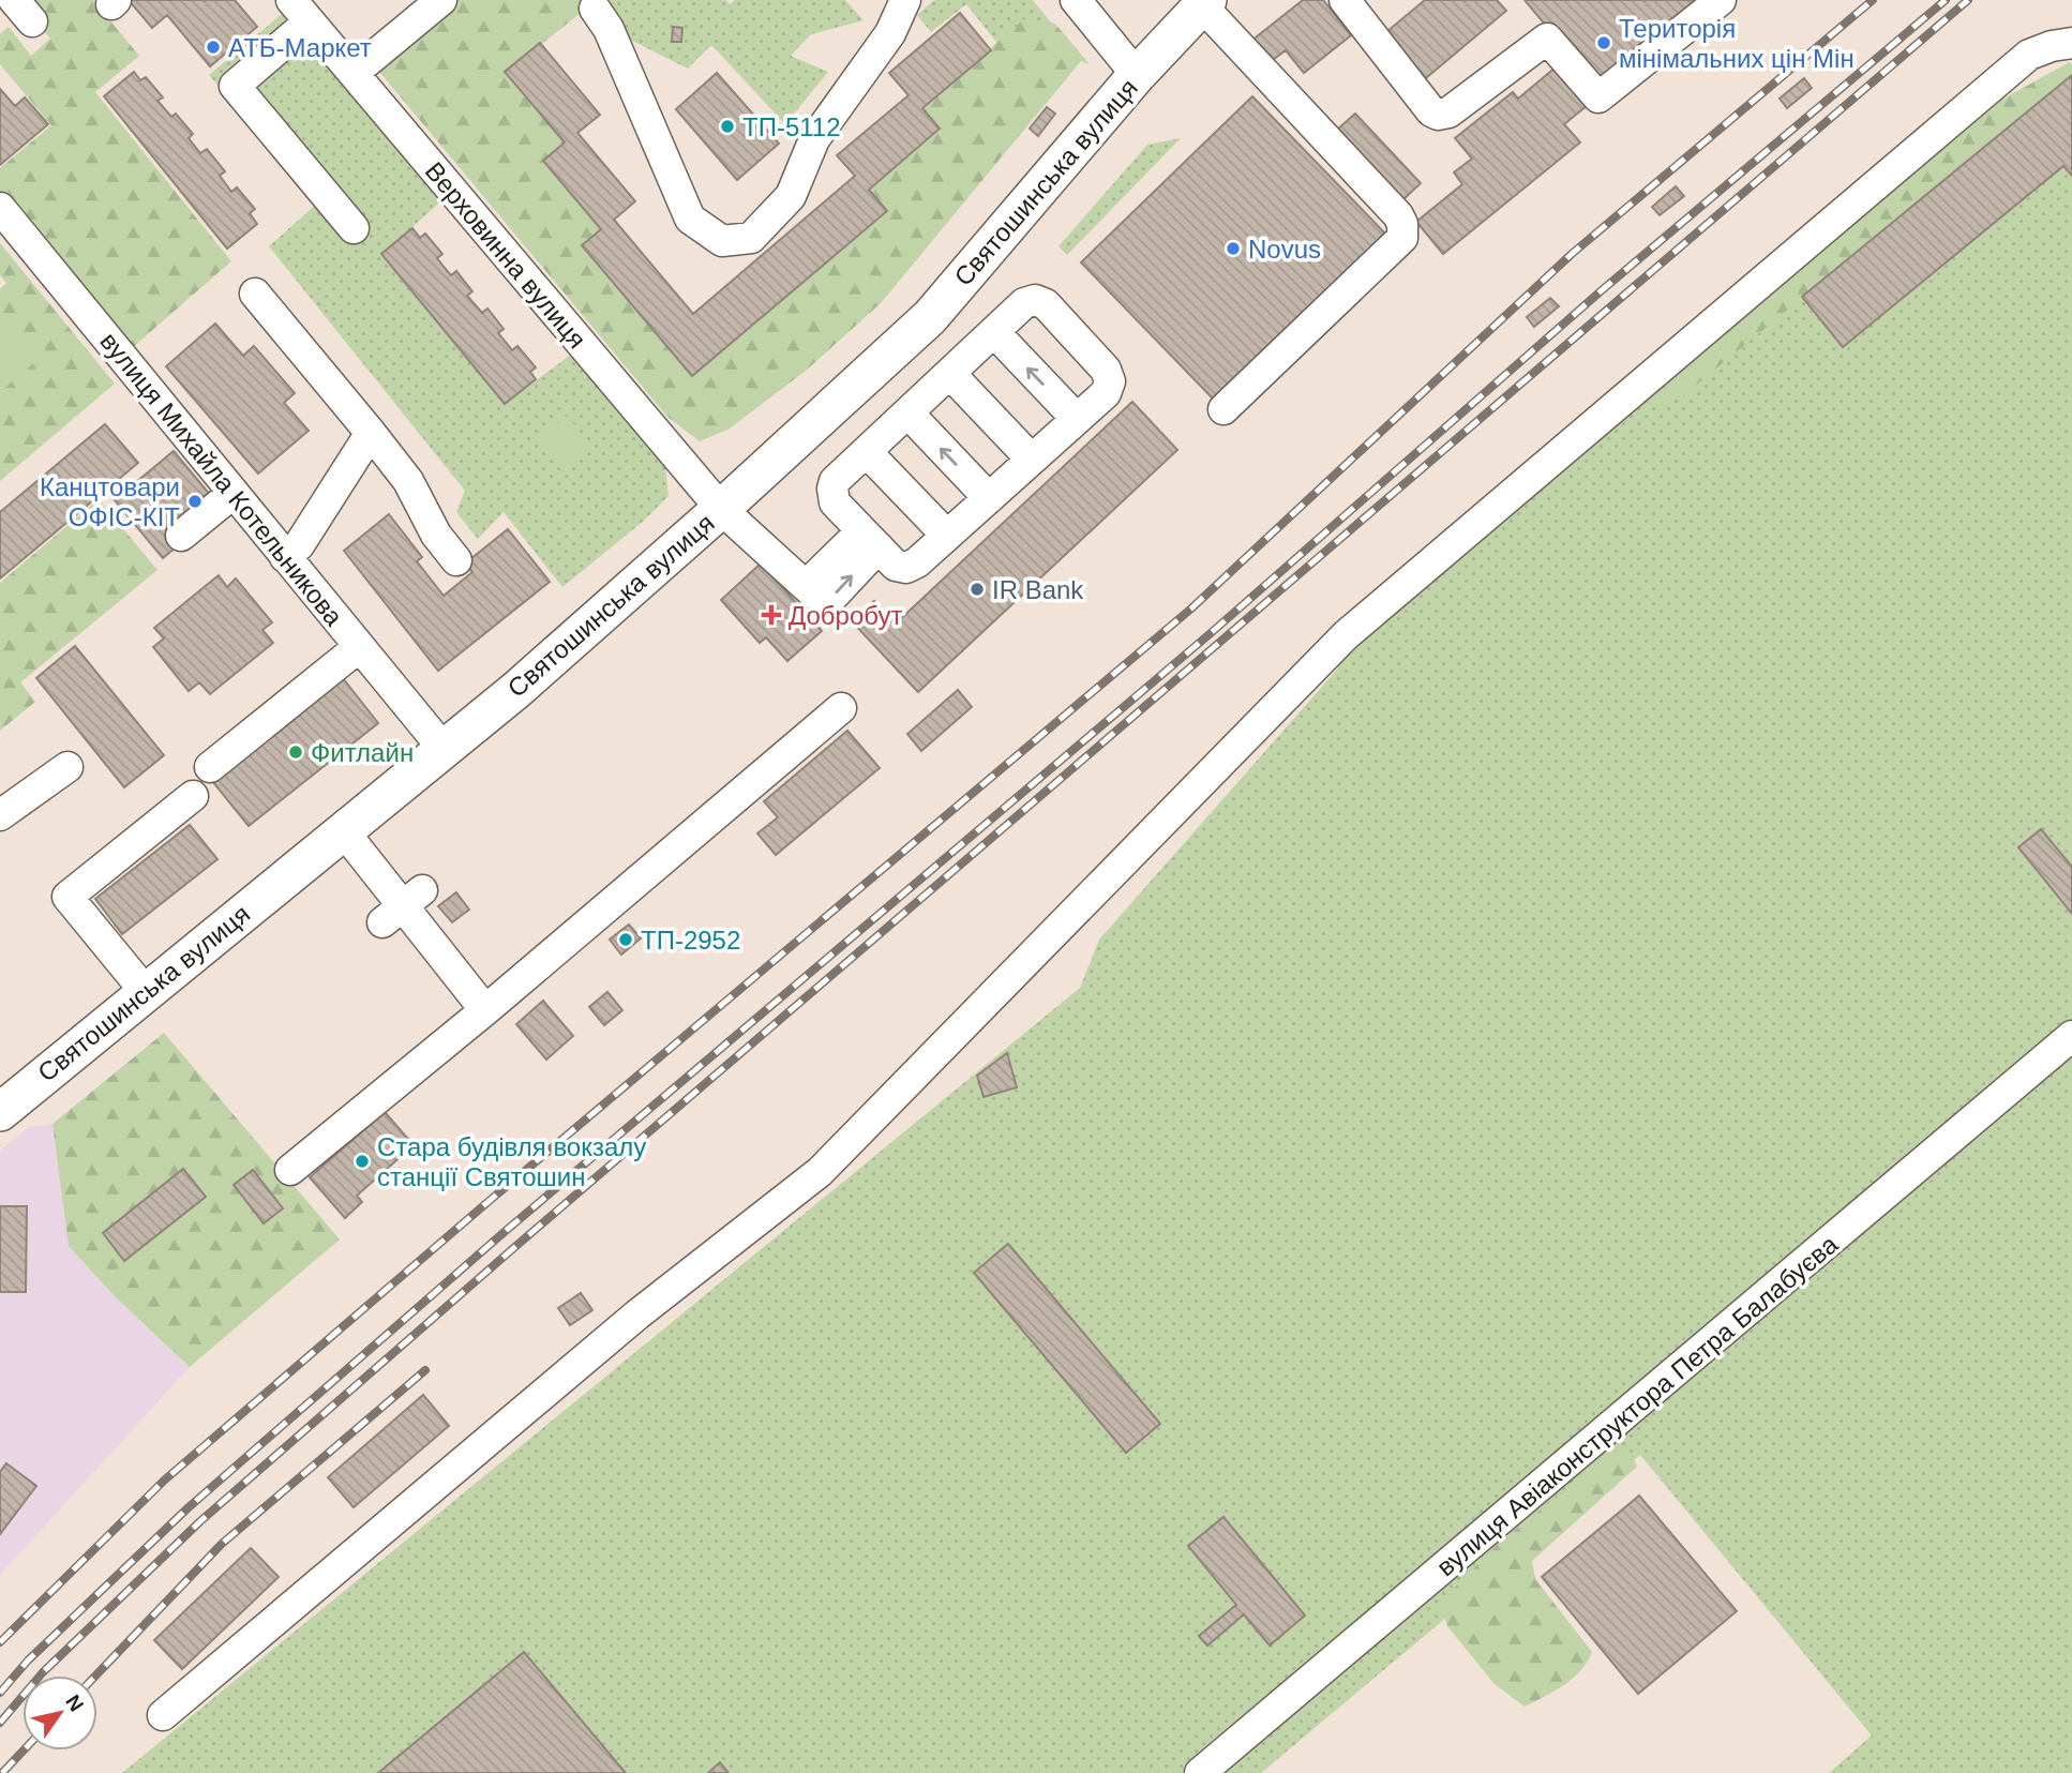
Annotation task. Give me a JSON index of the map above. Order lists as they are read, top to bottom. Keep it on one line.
{"streets":{"main road":["Святошинська вулиця"],"street":["Верховинна вулиця","вулиця Михайла Котельникова","вулиця Авіаконструктора Петра Балабуєва"]},"crossings":[["Святошинська вулиця","Верховинна вулиця"],["Святошинська вулиця","вулиця Михайла Котельникова"]],"places":{"other":["Територія мінімальних цін Мін","АТБ-Маркет","ТП-5112","Novus","Канцтовари ОФІС-КІТ","IR Bank","Фитлайн","ТП-2952","Стара будівля вокзалу станції Святошин"],"health":["Добробут"]},"north":"top right"}
